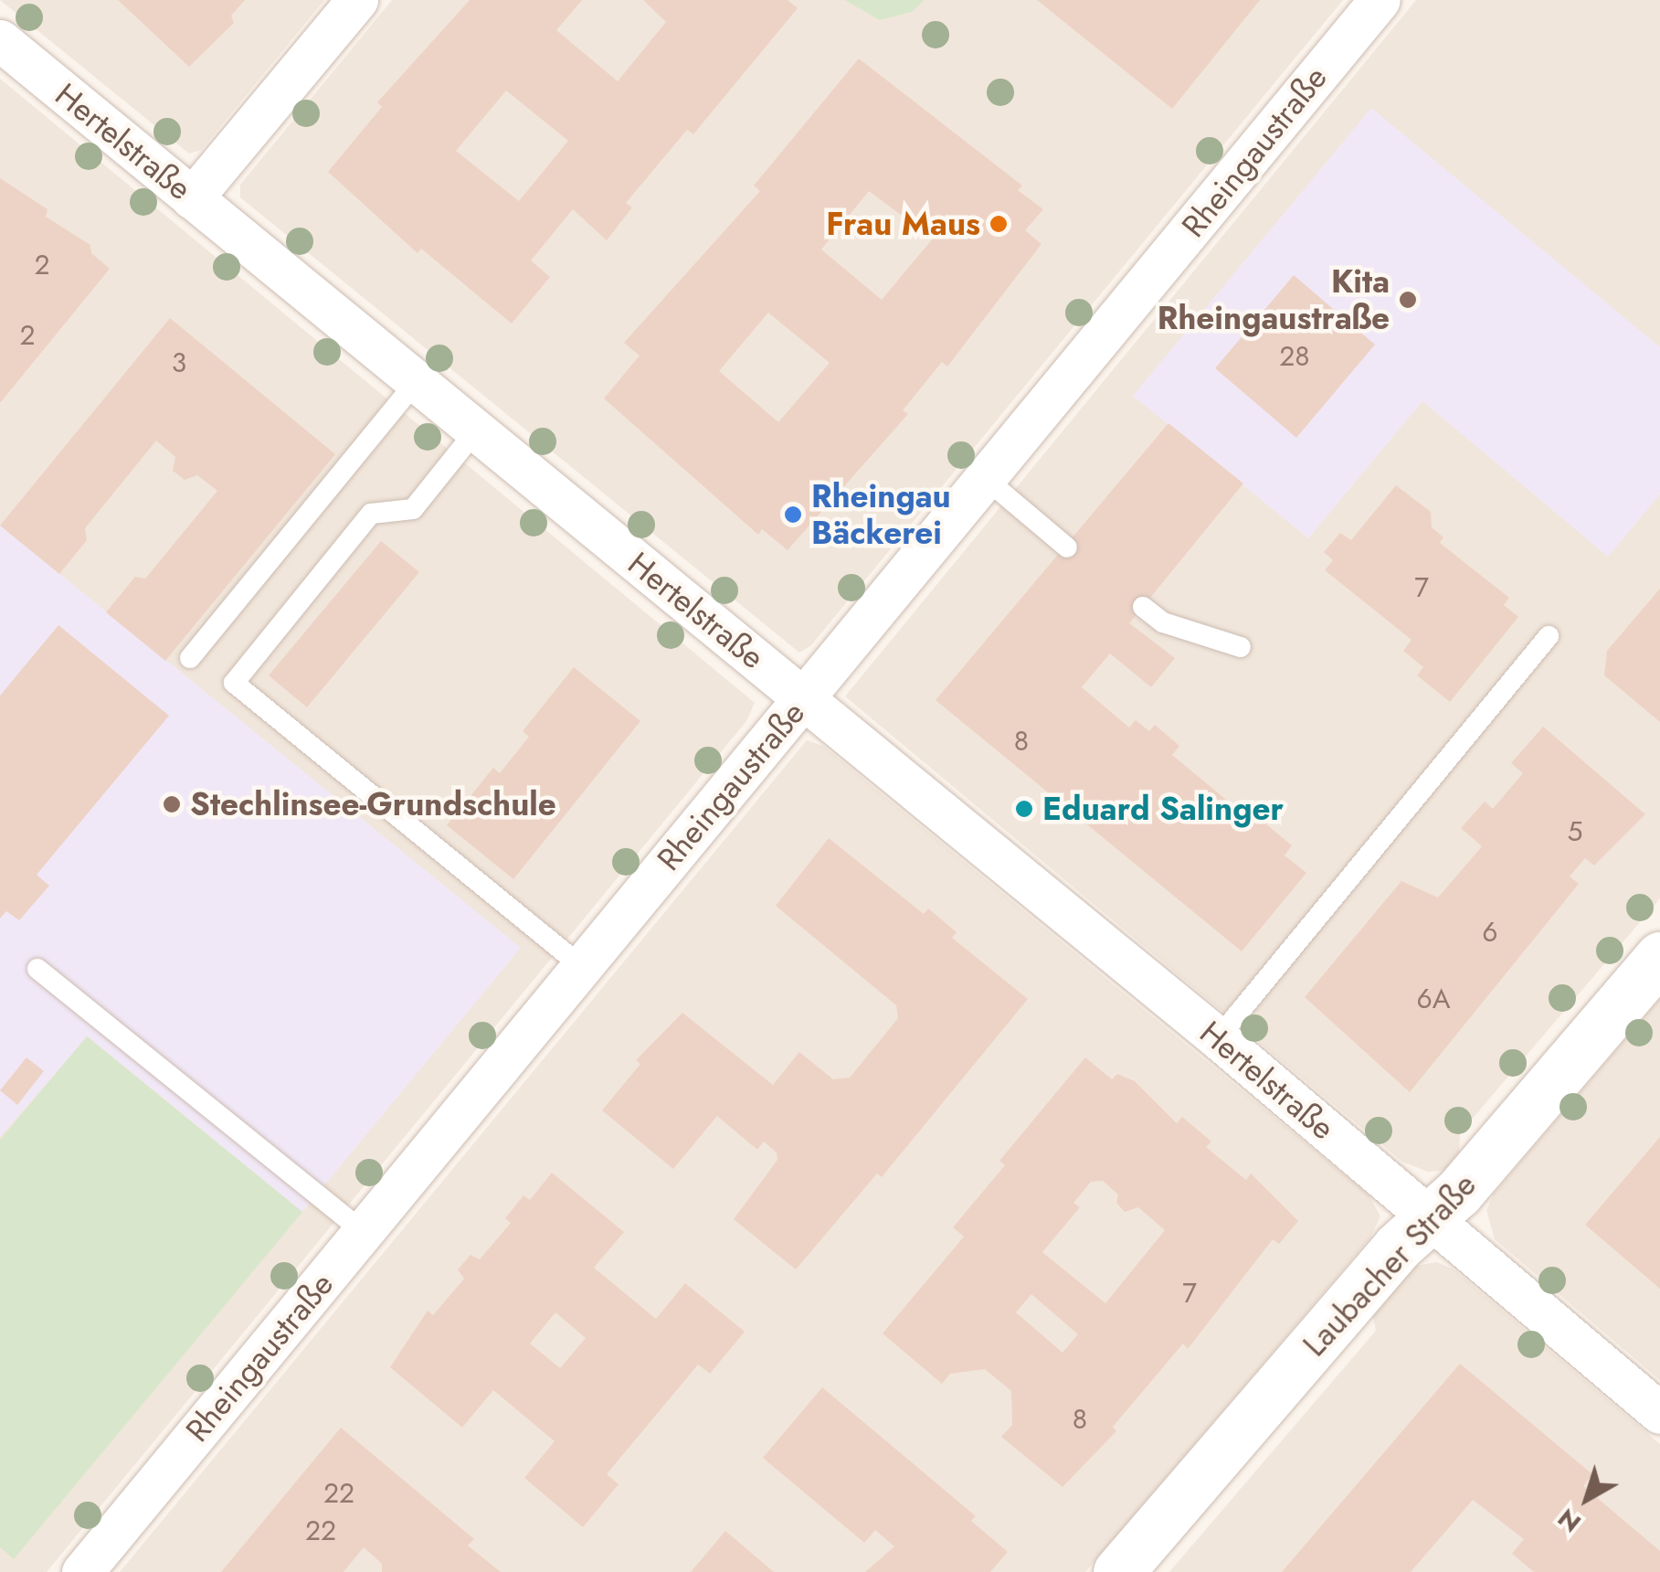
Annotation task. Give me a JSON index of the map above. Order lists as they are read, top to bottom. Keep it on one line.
{"streets":{"street":["Hertelstraße","Rheingaustraße","Laubacher Straße"]},"crossings":[["Hertelstraße","Rheingaustraße"],["Hertelstraße","Laubacher Straße"]],"places":["Frau Maus","Kita Rheingaustraße","Rheingau Bäckerei","Stechlinsee-Grundschule","Eduard Salinger"],"house_numbers":["2","2","28","3","7","8","5","6","6A","7","8","22","22"],"north":"bottom left"}
